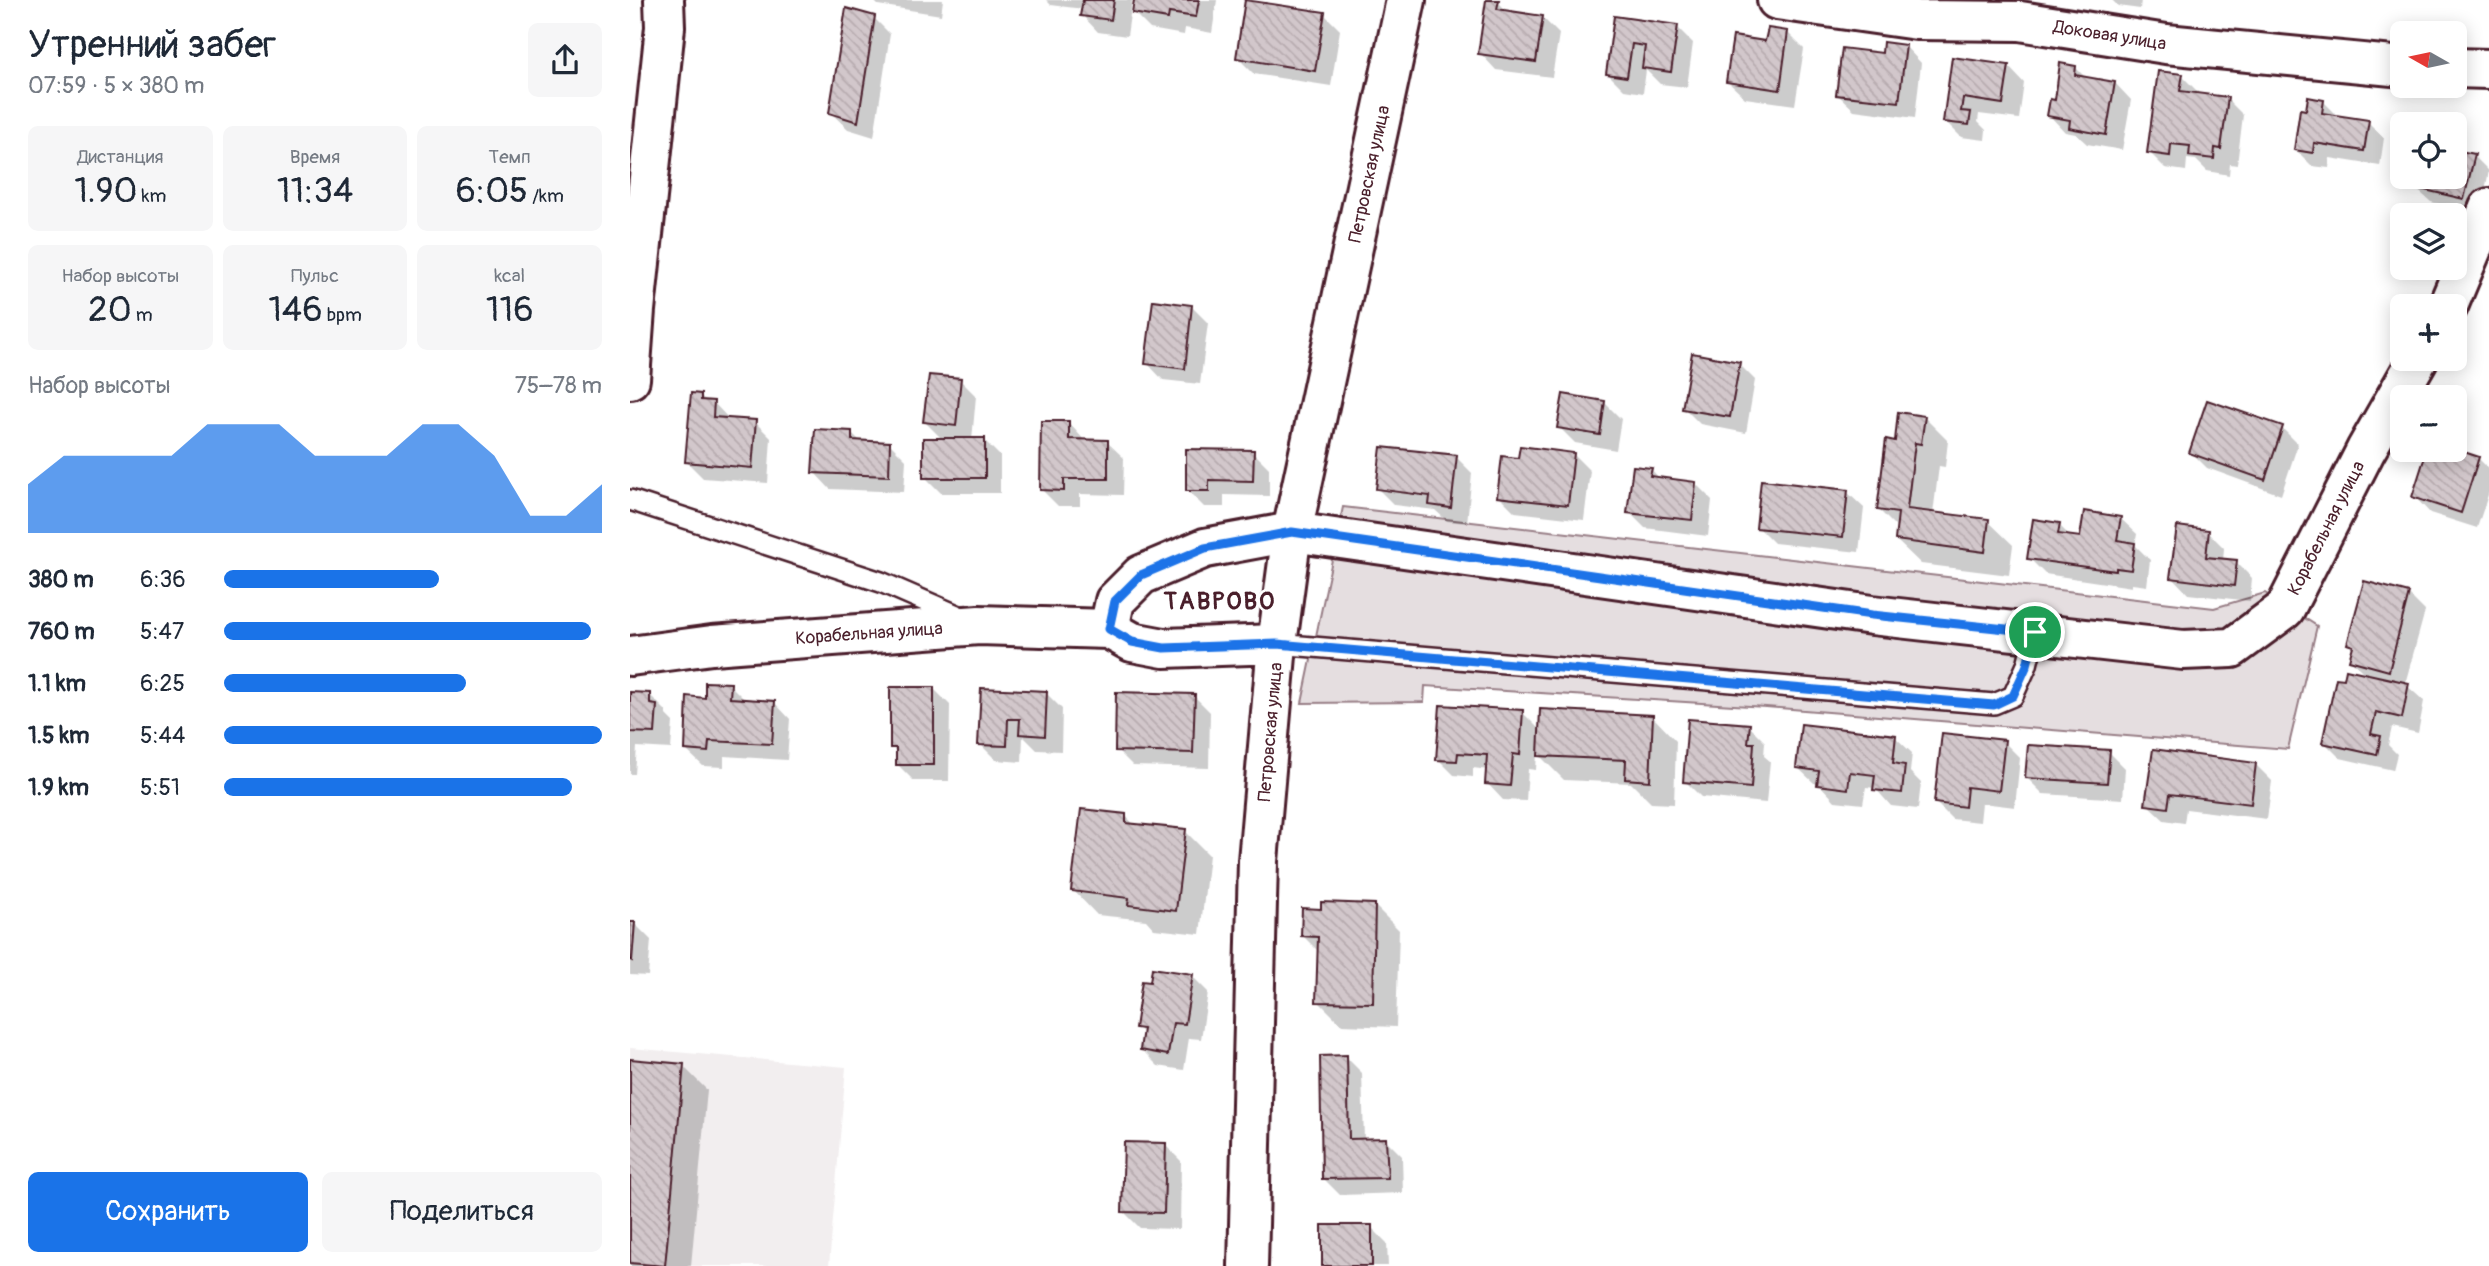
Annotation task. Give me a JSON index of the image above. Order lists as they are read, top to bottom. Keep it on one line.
{"streets":{"street":["Доковая улица","Петровская улица","Корабельная улица"]},"crossings":[["Петровская улица","Корабельная улица"]],"districts":["ТАВРОВО"],"north":"left","page":{"heading":["Утренний забег","07:59 · 5 × 380 m"],"map_buttons":["+","−"],"stats":[["Дистанция","1.90 km"],["Время","11:34"],["Темп","6:05 /km"],["Набор высоты","20 m"],["Пульс","146 bpm"],["kcal","116"]],"chart":["Набор высоты","75–78 m"],"list":[{"name":"380 m","note":"6:36"},{"name":"760 m","note":"5:47"},{"name":"1.1 km","note":"6:25"},{"name":"1.5 km","note":"5:44"},{"name":"1.9 km","note":"5:51"}],"buttons":["Сохранить","Поделиться"]}}
